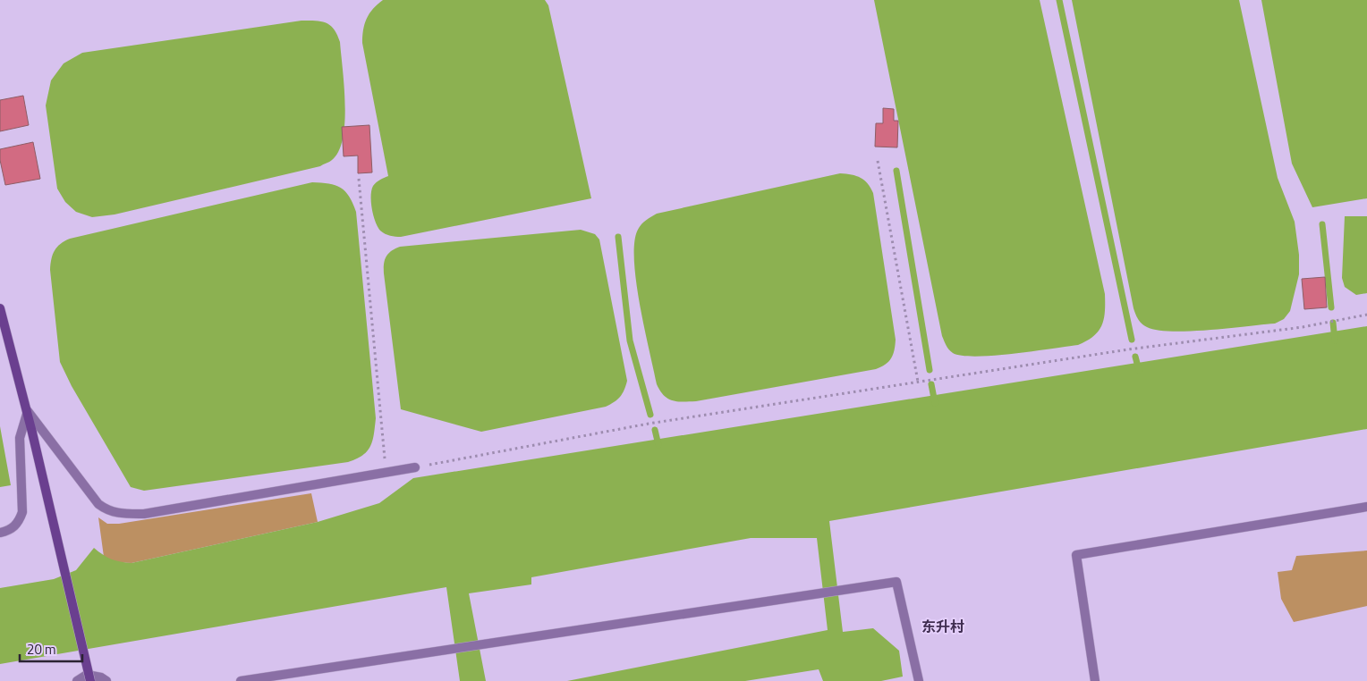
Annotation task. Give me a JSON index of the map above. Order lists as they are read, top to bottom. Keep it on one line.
{"districts":["东升村"],"scale_bar":"20 m"}
